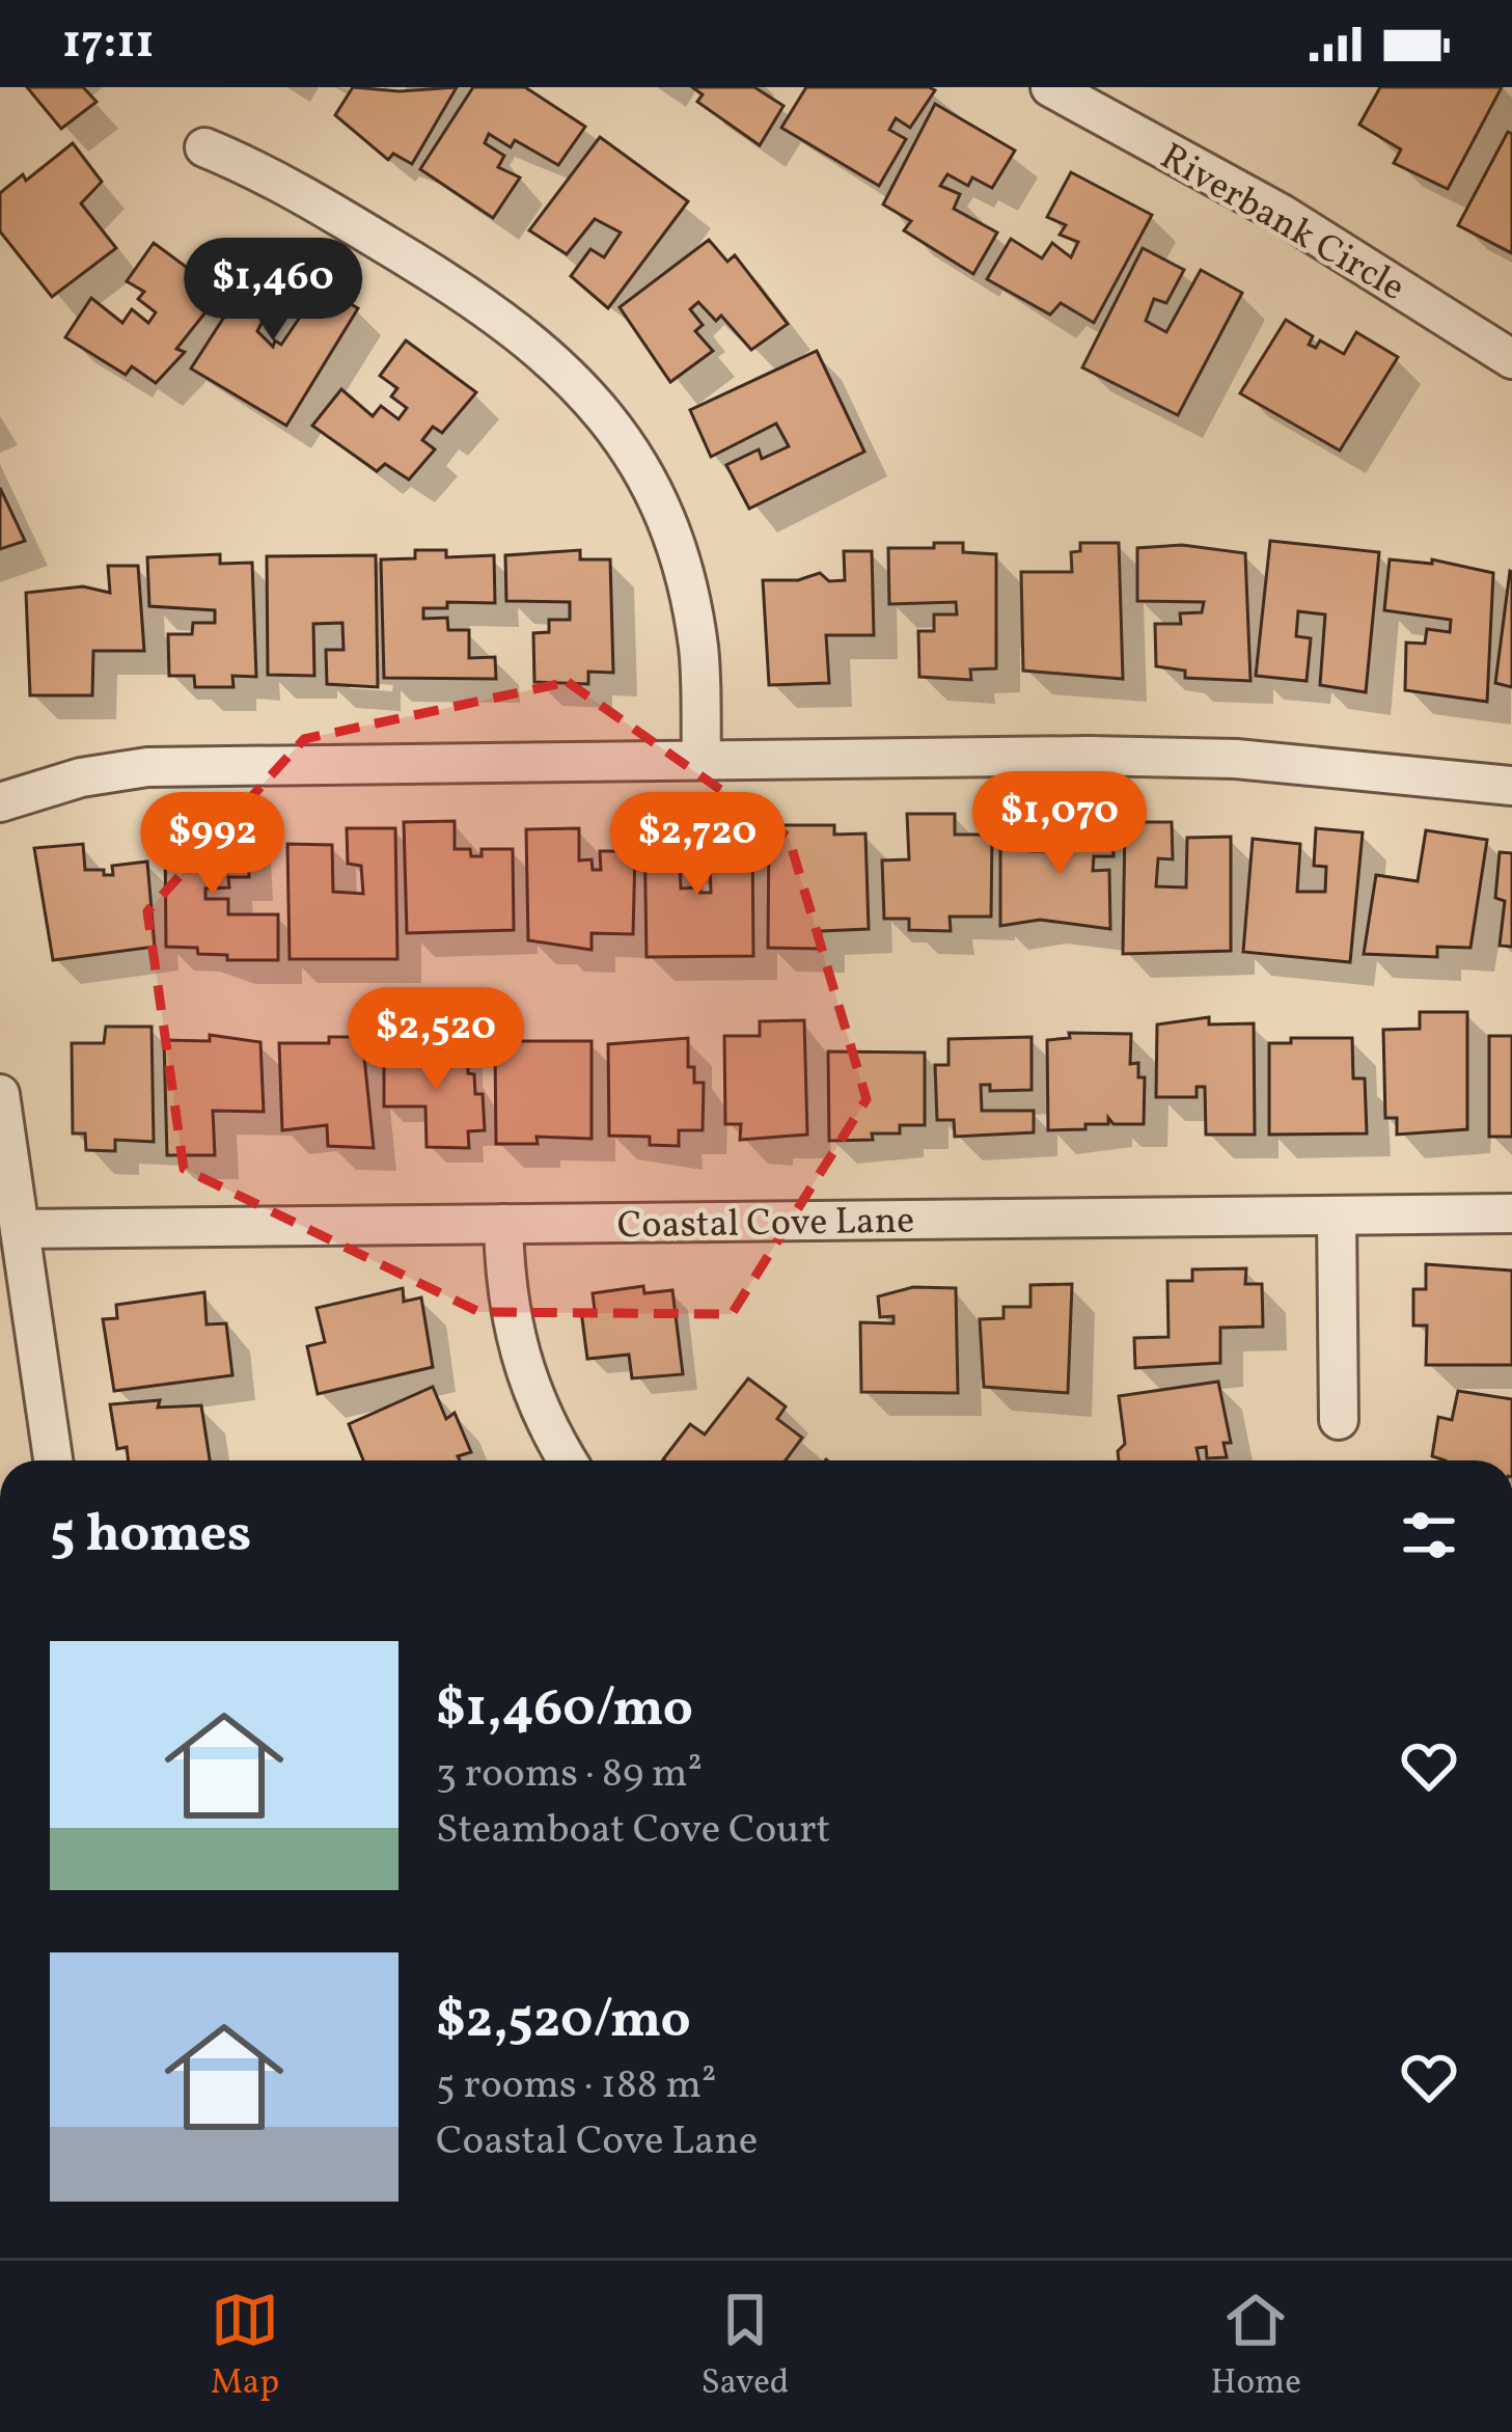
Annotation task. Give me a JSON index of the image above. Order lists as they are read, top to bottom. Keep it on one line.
{"streets":{"street":["Riverbank Circle","Coastal Cove Lane"]},"page":{"status":"17:11","price":["$1,460","$1,070","$992","$2,720","$2,520"],"heading":"5 homes","list":[{"name":"$1,460/mo","note":"3 rooms · 89 m² · Steamboat Cove Court"},{"name":"$2,520/mo","note":"5 rooms · 188 m² · Coastal Cove Lane"}],"tabs":["Map","Saved","Home"]}}
